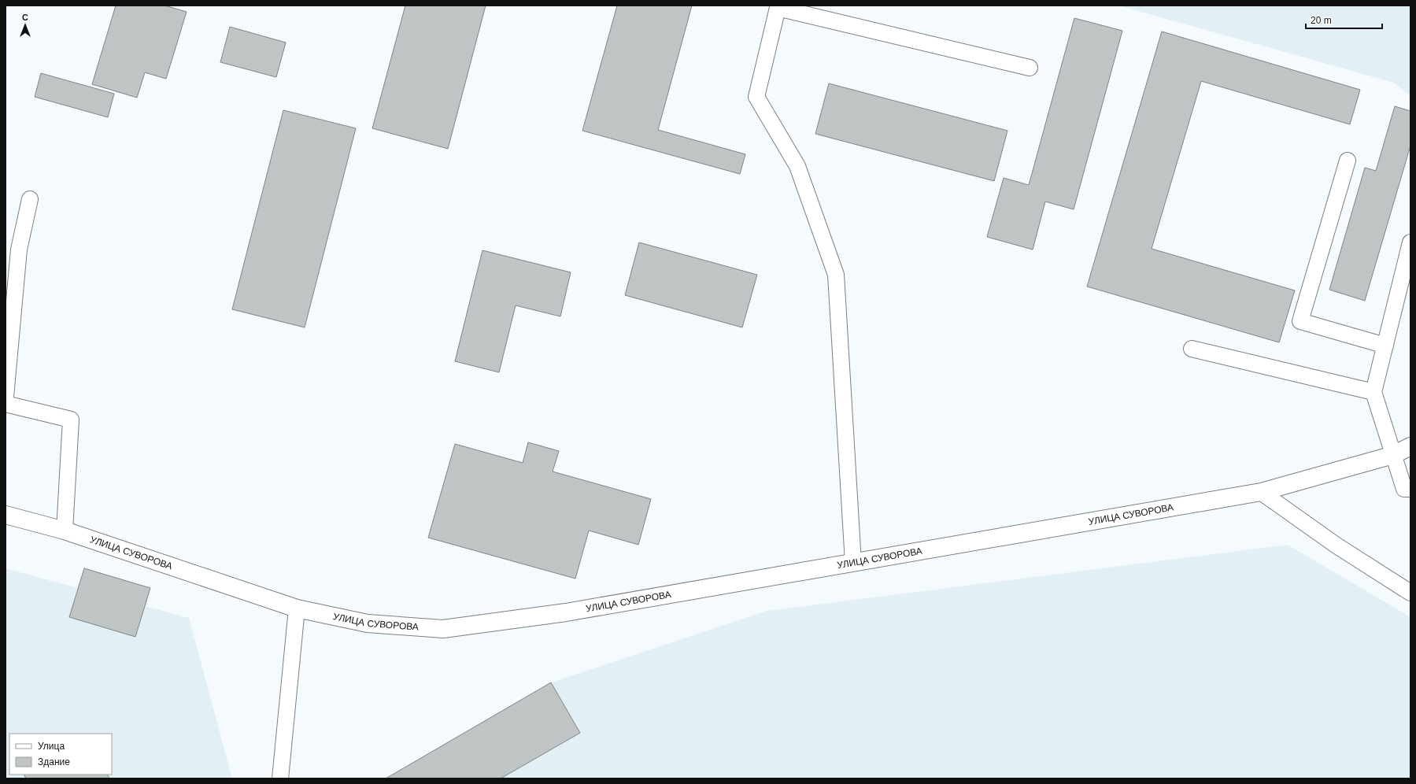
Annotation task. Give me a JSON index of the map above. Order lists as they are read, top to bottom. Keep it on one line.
{"streets":{"street":["УЛИЦА СУВОРОВА"]},"legend":["Улица","Здание"],"scale_bar":"20 m","north":"top"}
